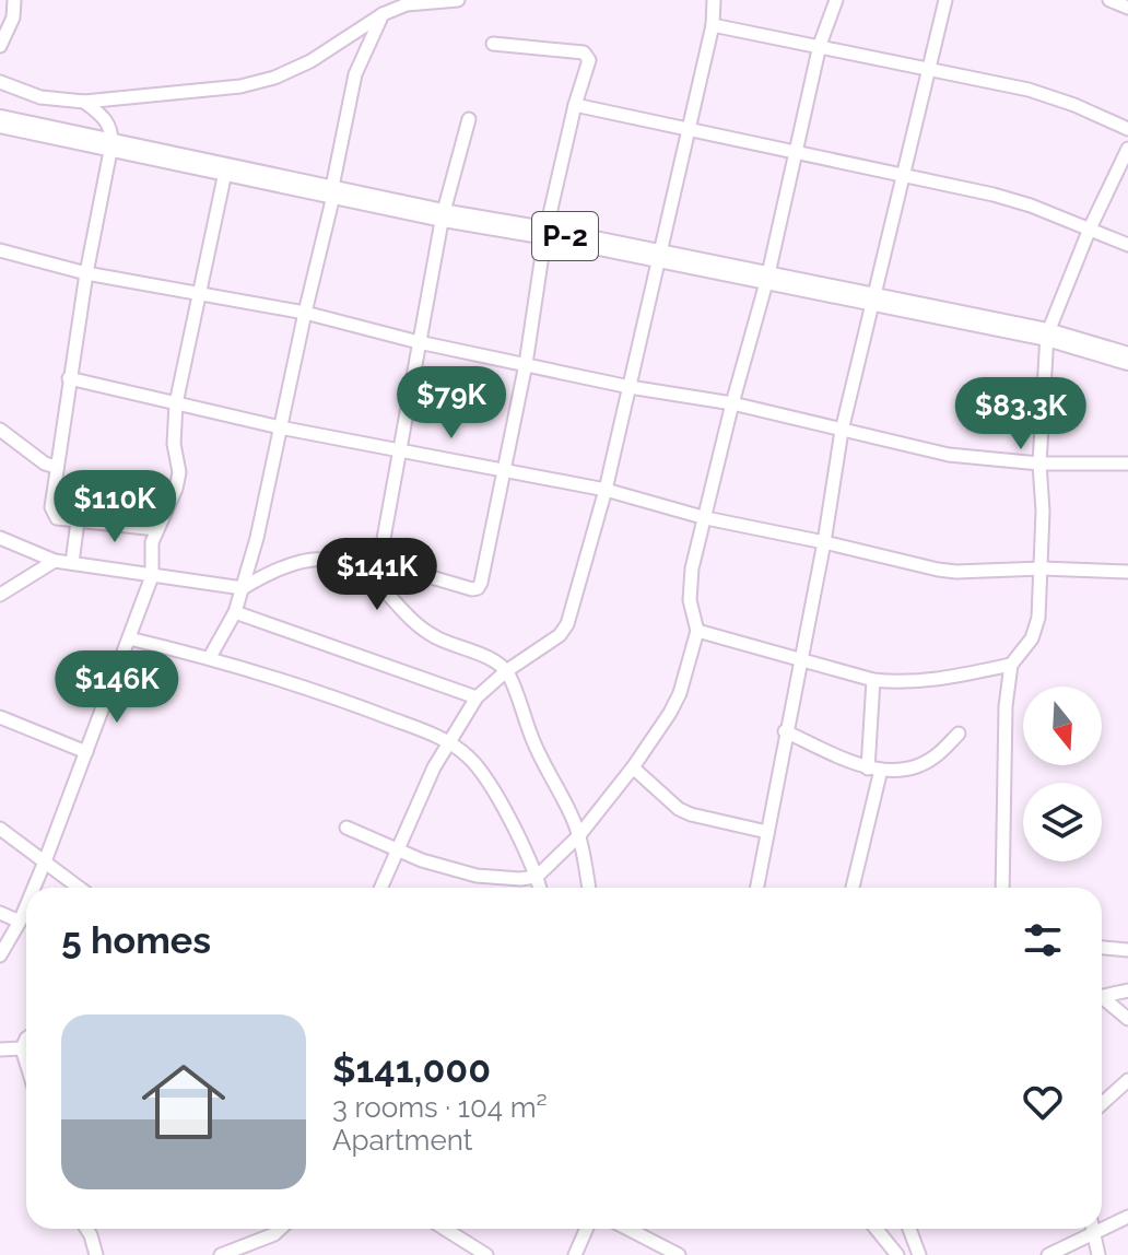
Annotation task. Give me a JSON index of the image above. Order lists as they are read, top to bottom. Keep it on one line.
{"streets":{"highway":["P-2"]},"north":"bottom","page":{"price":["$79K","$83.3K","$110K","$141K","$146K"],"heading":"5 homes","list":[{"name":"$141,000","note":"3 rooms · 104 m² · Apartment"}]}}
